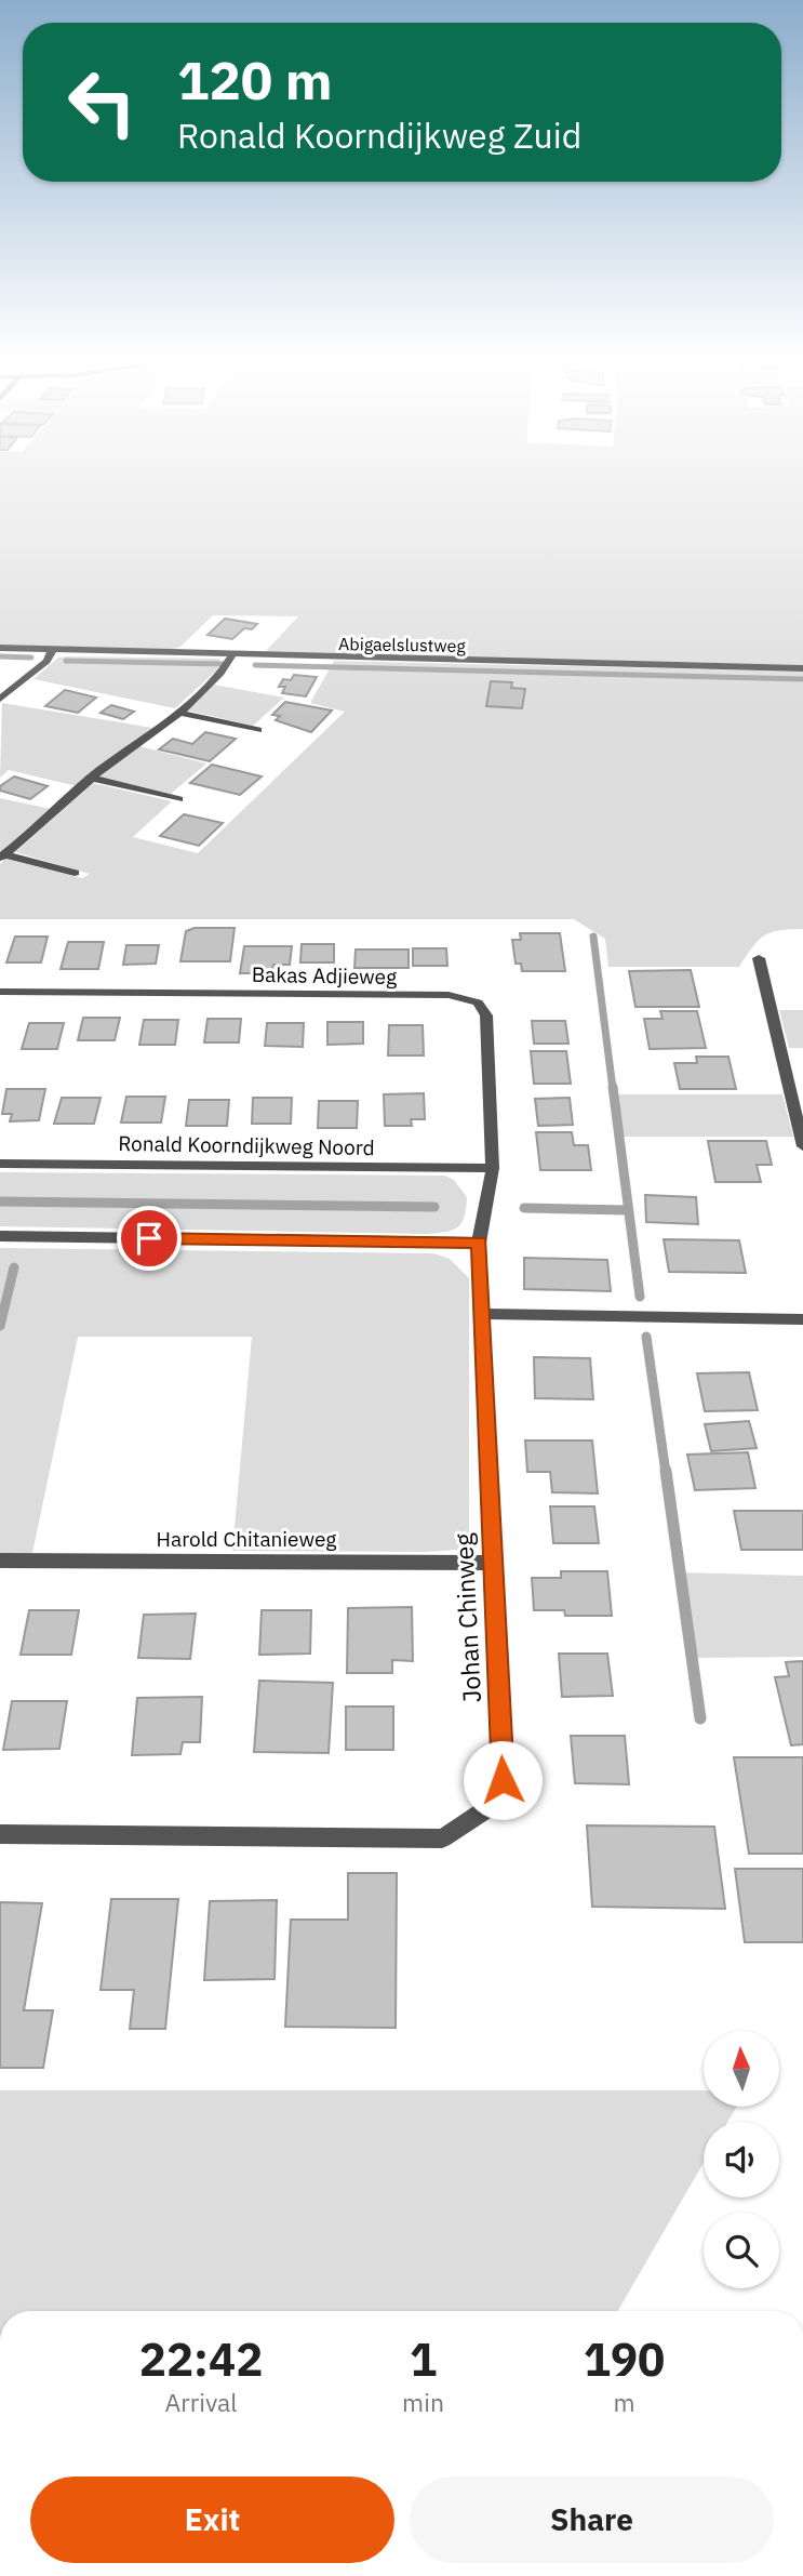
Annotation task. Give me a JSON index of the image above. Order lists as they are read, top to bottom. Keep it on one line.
{"streets":{"street":["Abigaelslustweg","Bakas Adjieweg","Ronald Koorndijkweg Noord","Harold Chitanieweg","Johan Chinweg"]},"crossings":[["Bakas Adjieweg","Ronald Koorndijkweg Noord"],["Bakas Adjieweg","Johan Chinweg"],["Harold Chitanieweg","Johan Chinweg"]],"north":"top","page":{"turn":["120 m","Ronald Koorndijkweg Zuid"],"eta":["22:42","Arrival","1","min","190","m"],"buttons":["Exit","Share"]}}
